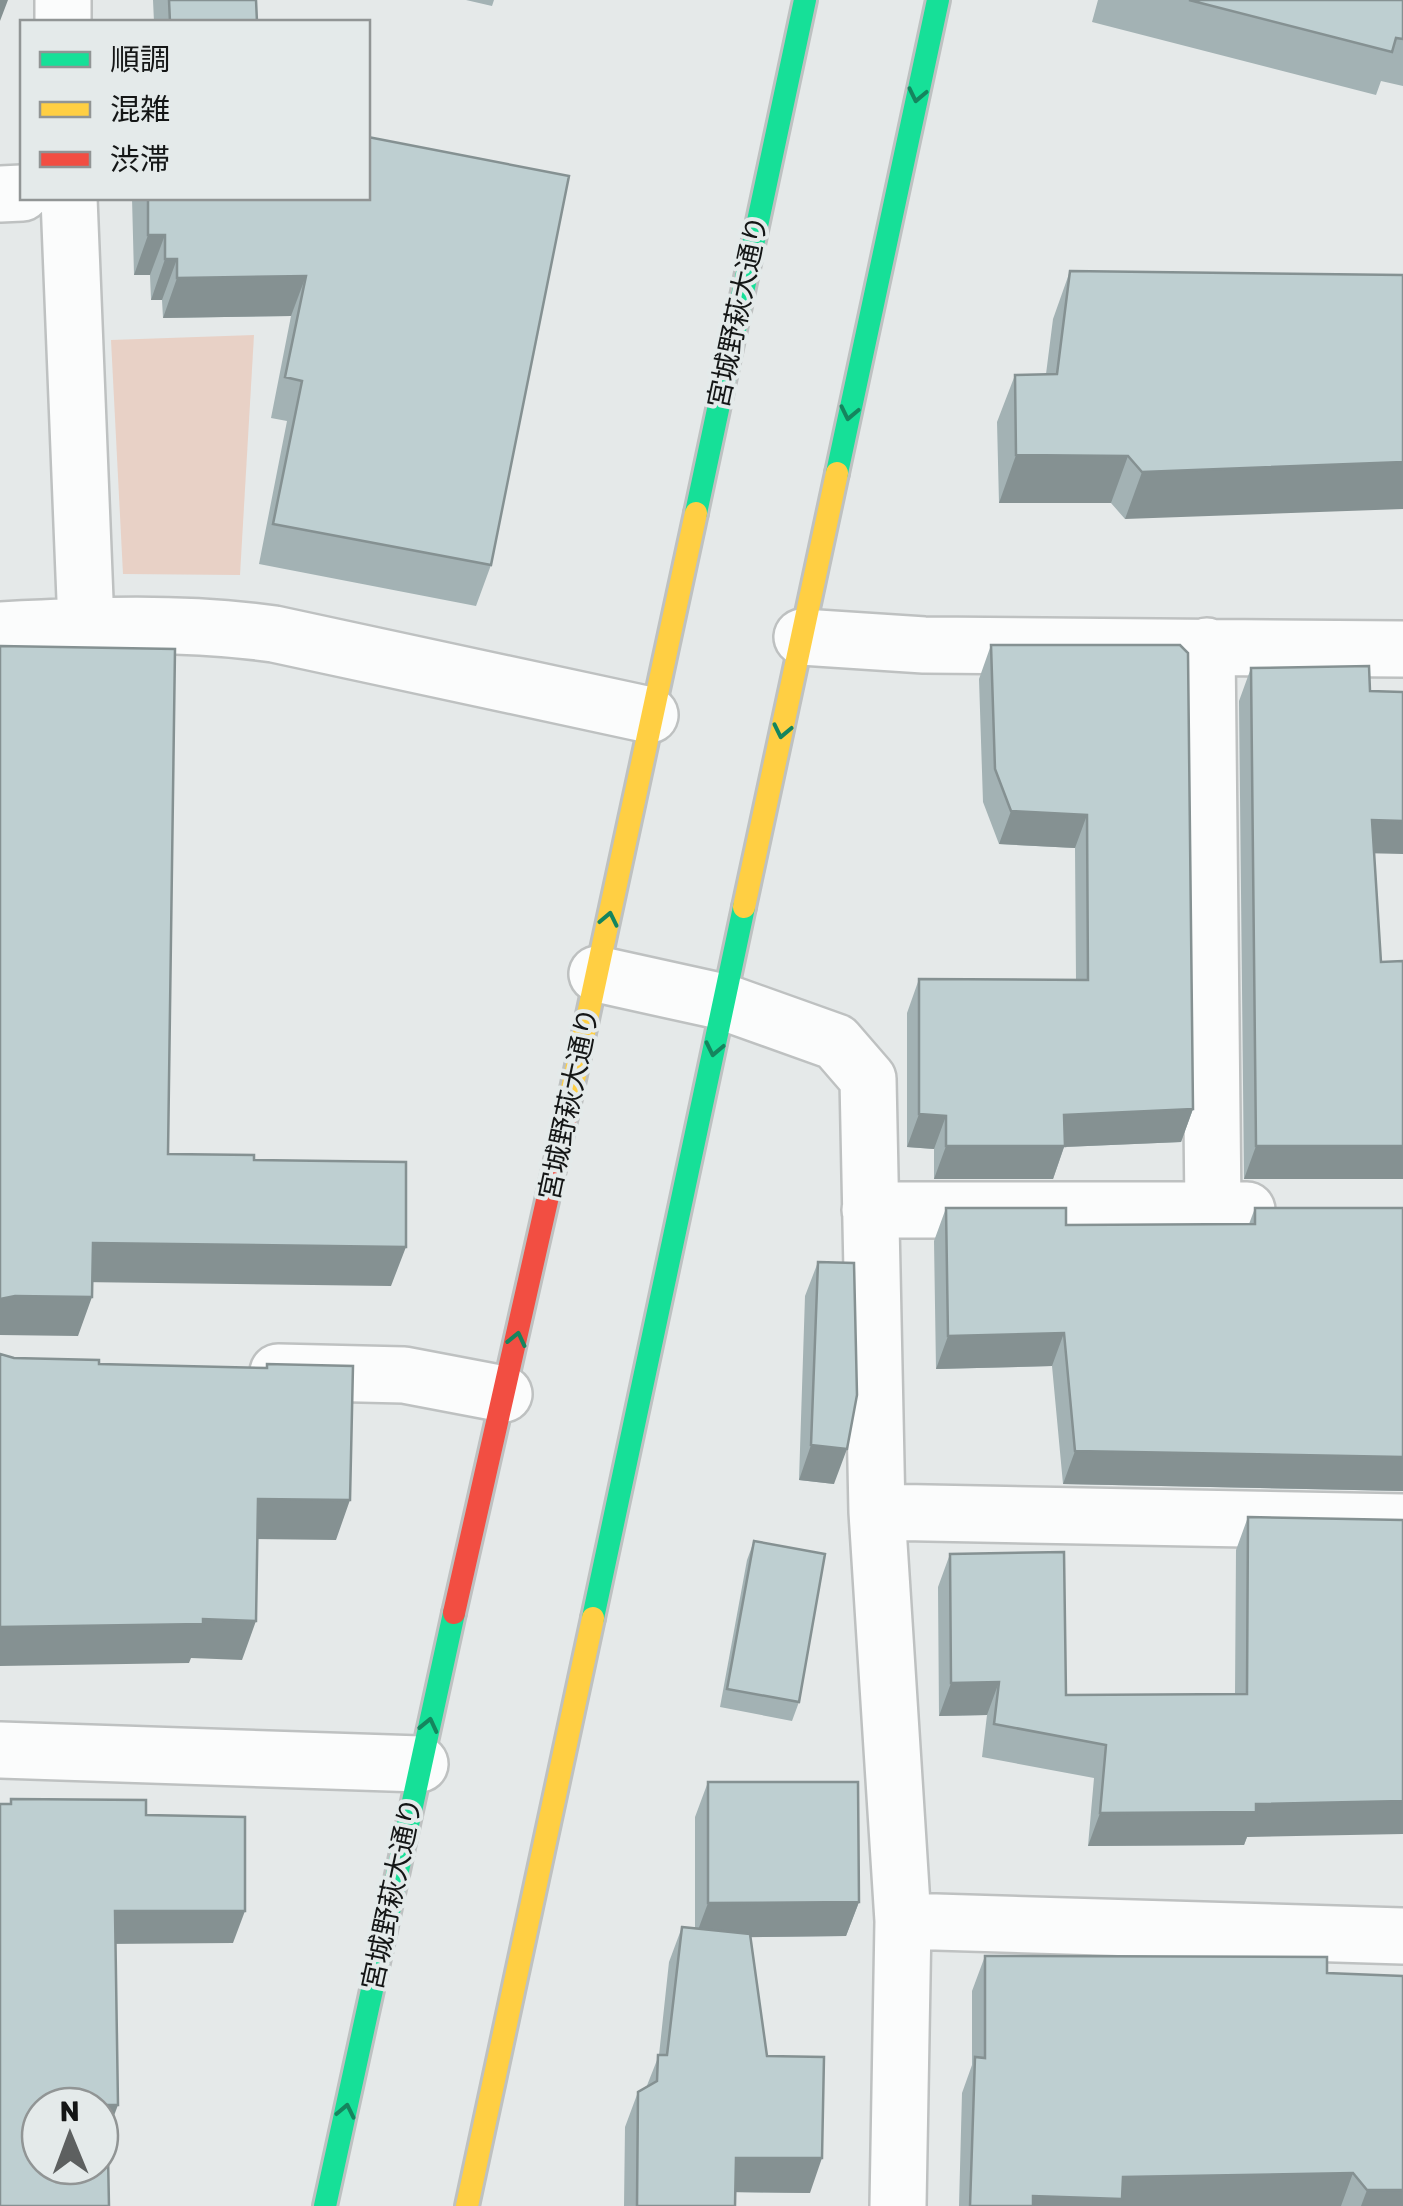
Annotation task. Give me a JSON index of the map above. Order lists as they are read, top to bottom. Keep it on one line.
{"streets":{"street":["宮城野萩大通り"]},"legend":["順調","混雑","渋滞"],"north":"top"}
